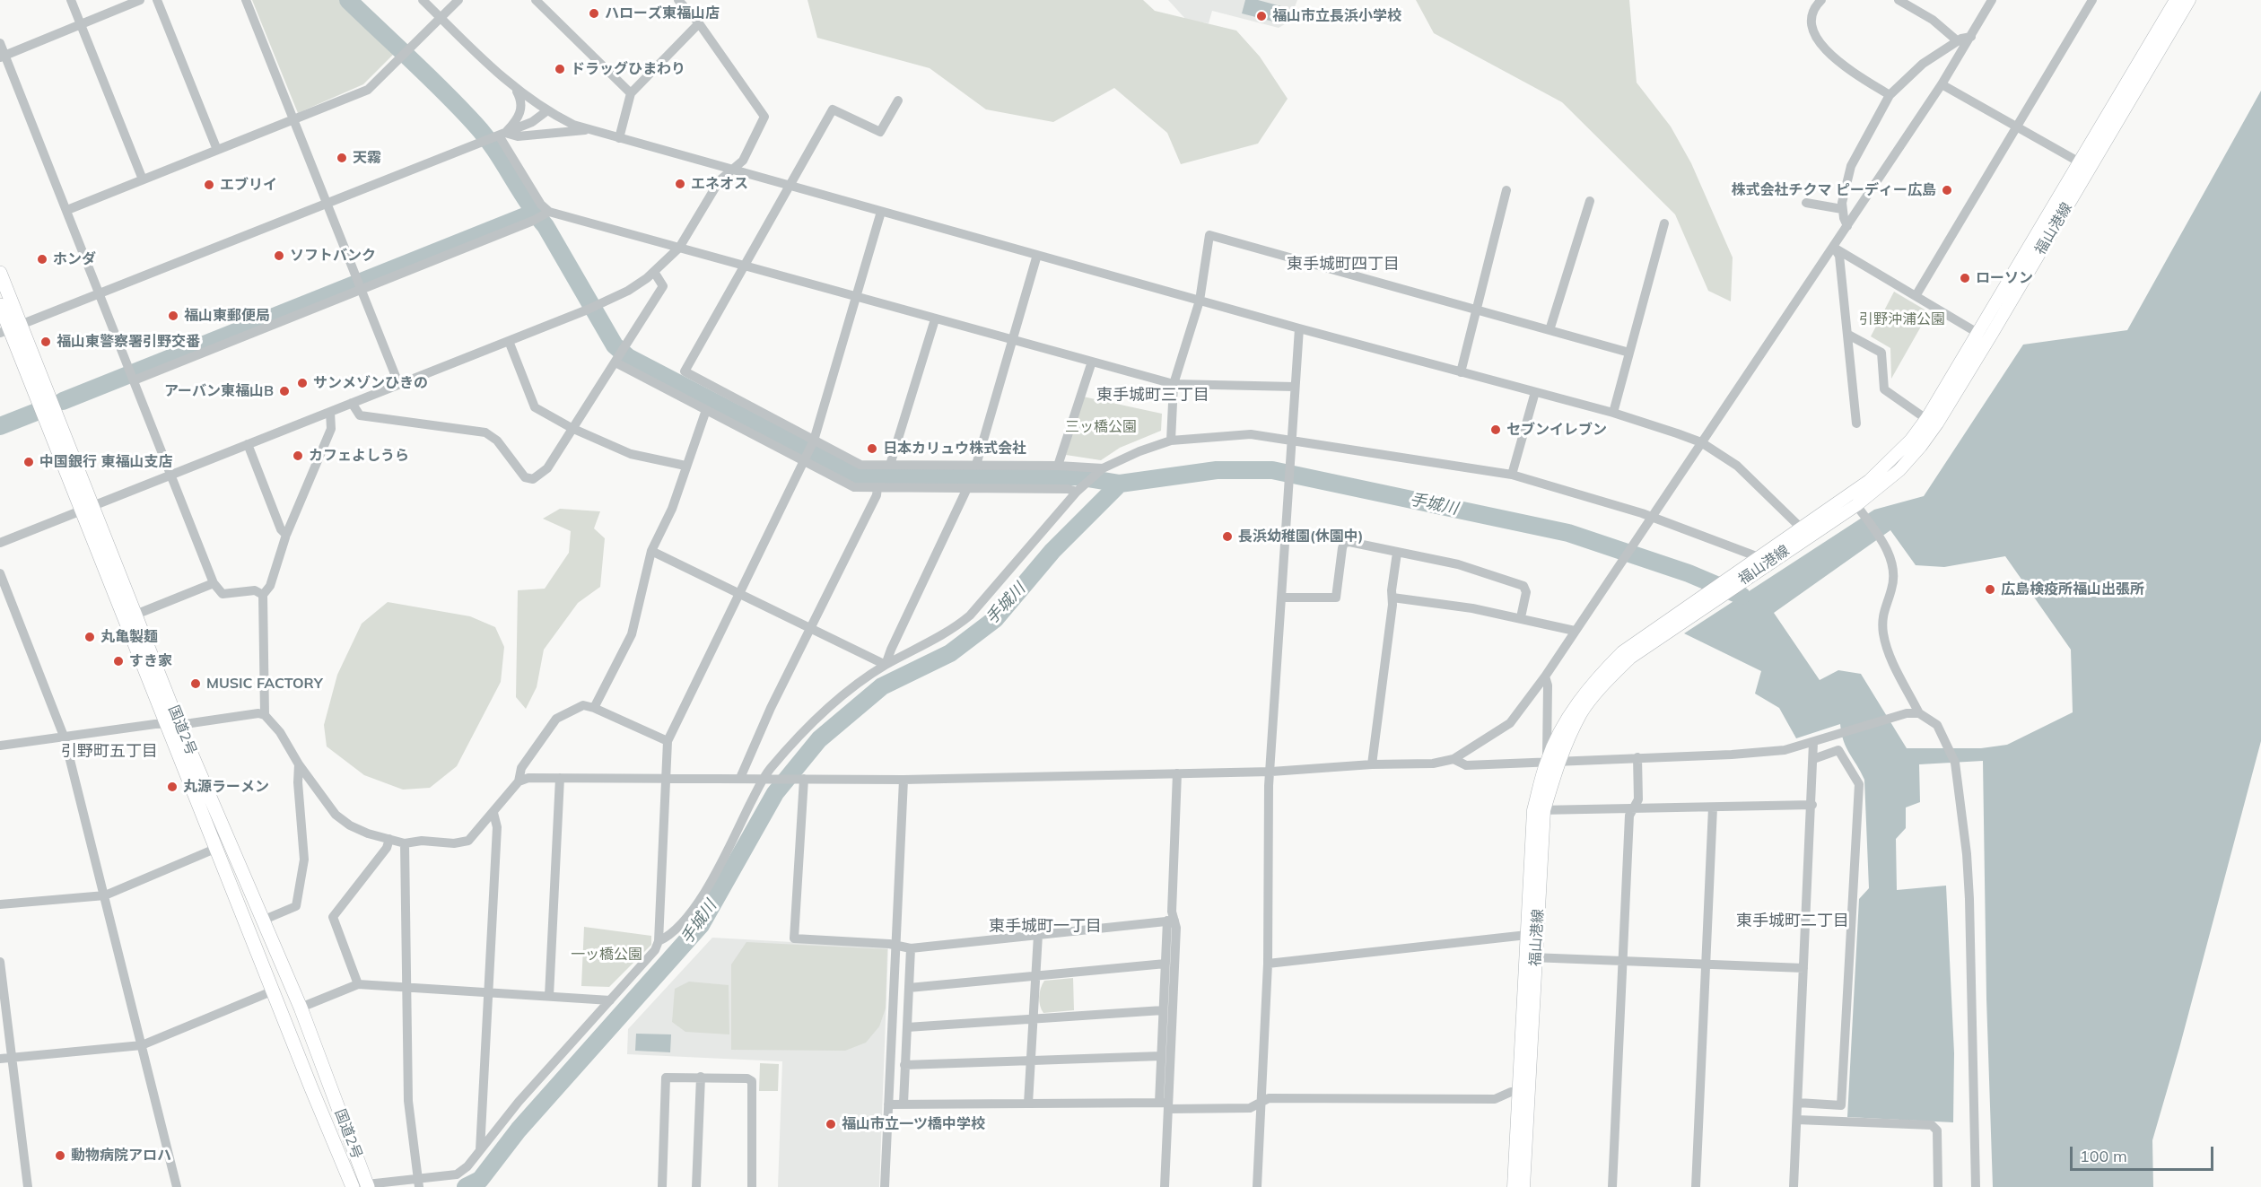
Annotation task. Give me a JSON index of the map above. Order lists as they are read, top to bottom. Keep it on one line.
{"streets":{"highway":["国道2号"],"main road":["福山港線"]},"districts":["東手城町四丁目","東手城町三丁目","引野町五丁目","東手城町二丁目","東手城町一丁目"],"water":["手城川"],"parks":["引野沖浦公園","三ッ橋公園","一ッ橋公園"],"places":["ハローズ東福山店","福山市立長浜小学校","ドラッグひまわり","天霧","エネオス","エブリイ","株式会社チクマ ピーディー広島","ソフトバンク","ホンダ","ローソン","福山東郵便局","福山東警察署引野交番","サンメゾンひきの","アーバン東福山B","セブンイレブン","日本カリュウ株式会社","カフェよしうら","中国銀行 東福山支店","長浜幼稚園(休園中)","広島検疫所福山出張所","丸亀製麺","すき家","MUSIC FACTORY","丸源ラーメン","福山市立一ツ橋中学校","動物病院アロハ"],"scale_bar":"100 m"}
